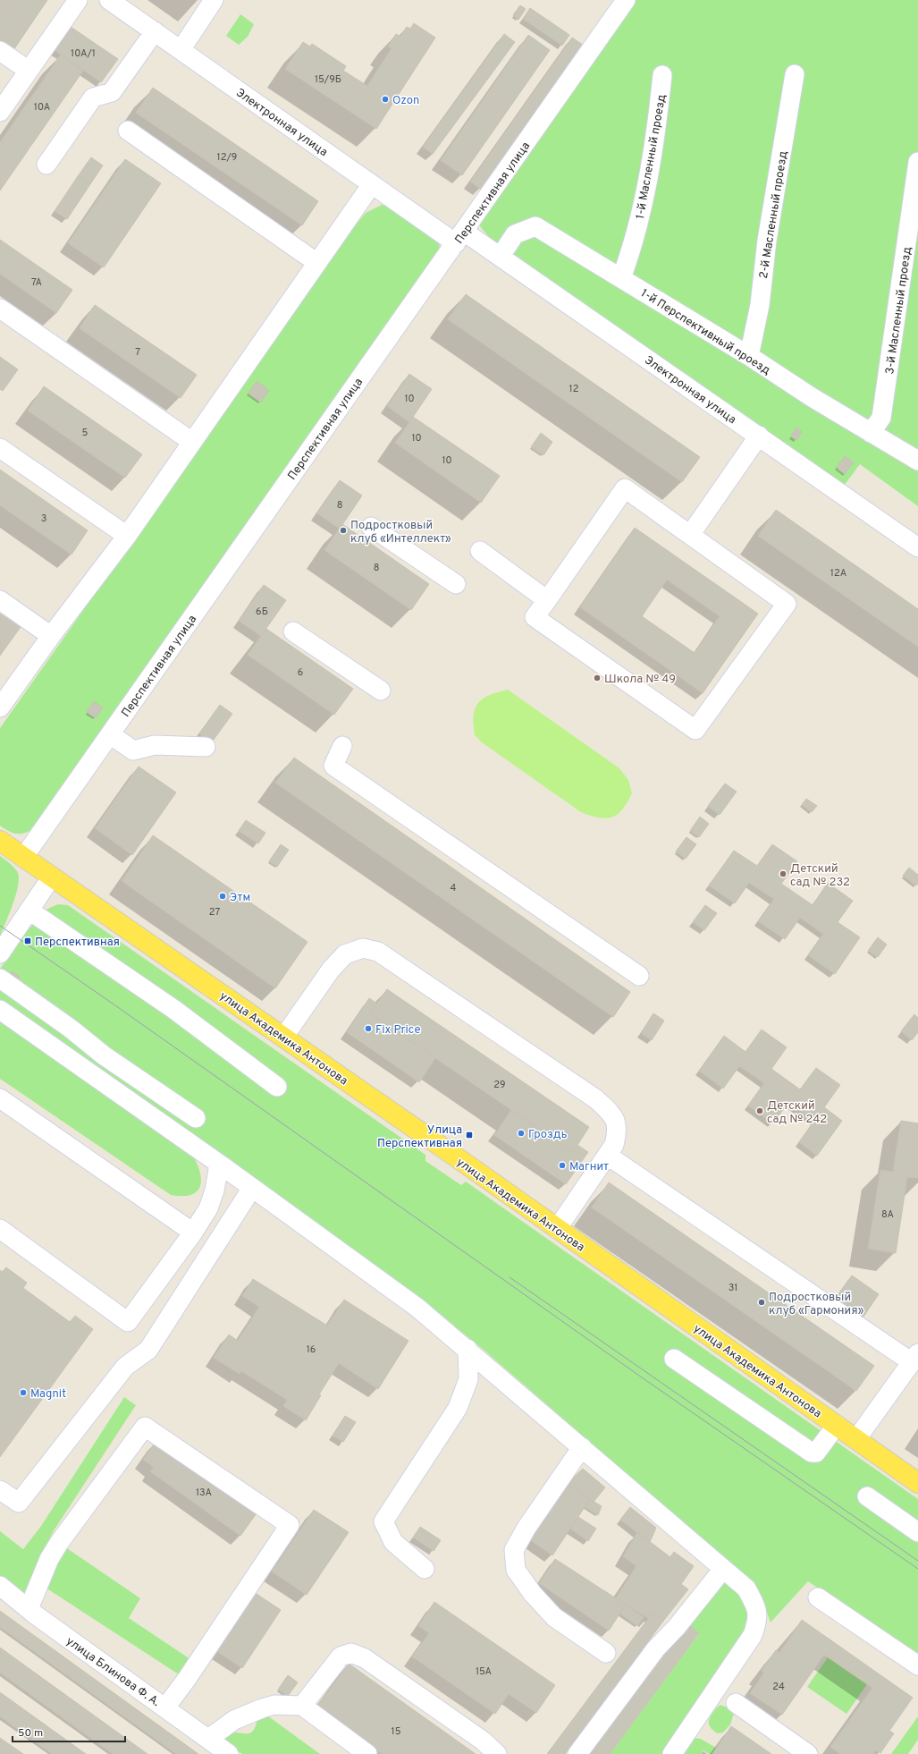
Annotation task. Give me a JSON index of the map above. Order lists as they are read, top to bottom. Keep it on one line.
{"streets":{"main road":["улица Академика Антонова"],"street":["Электронная улица","1-й Масленный проезд","Перспективная улица","2-й Масленный проезд","3-й Масленный проезд","1-й Перспективный проезд","улица Блинова Ф. А."]},"crossings":[["Электронная улица","Перспективная улица"],["Электронная улица","1-й Перспективный проезд"],["1-й Масленный проезд","1-й Перспективный проезд"],["Перспективная улица","улица Академика Антонова"],["2-й Масленный проезд","1-й Перспективный проезд"],["3-й Масленный проезд","1-й Перспективный проезд"]],"places":{"other":["Ozon","Подростковый клуб «Интеллект»","Школа № 49","Детский сад № 232","Этм","Fix Price","Детский сад № 242","Гроздь","Магнит","Подростковый клуб «Гармония»","Magnit"],"transit":["Перспективная","Улица Перспективная"]},"house_numbers":["10А/1","15/9Б","10А","12/9","7А","7","12","10","5","10","10","8","3","8","12А","6Б","6","4","27","29","8А","31","16","13А","15А","24","15"],"scale_bar":"50 m"}
